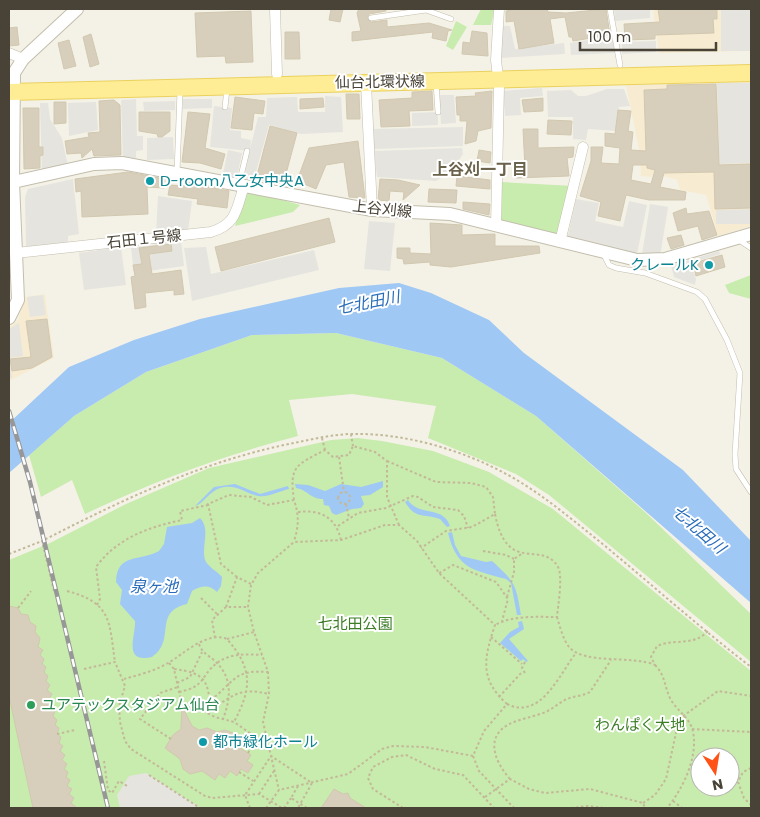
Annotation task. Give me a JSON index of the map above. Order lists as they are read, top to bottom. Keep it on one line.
{"streets":{"main road":["仙台北環状線"],"street":["上谷刈線","石田１号線"]},"crossings":[["上谷刈線","石田１号線"]],"districts":["上谷刈一丁目"],"water":["七北田川","泉ヶ池"],"parks":["七北田公園","わんぱく大地"],"places":["D-room八乙女中央A","クレールK","ユアテックスタジアム仙台","都市緑化ホール"],"scale_bar":"100 m","north":"bottom"}
